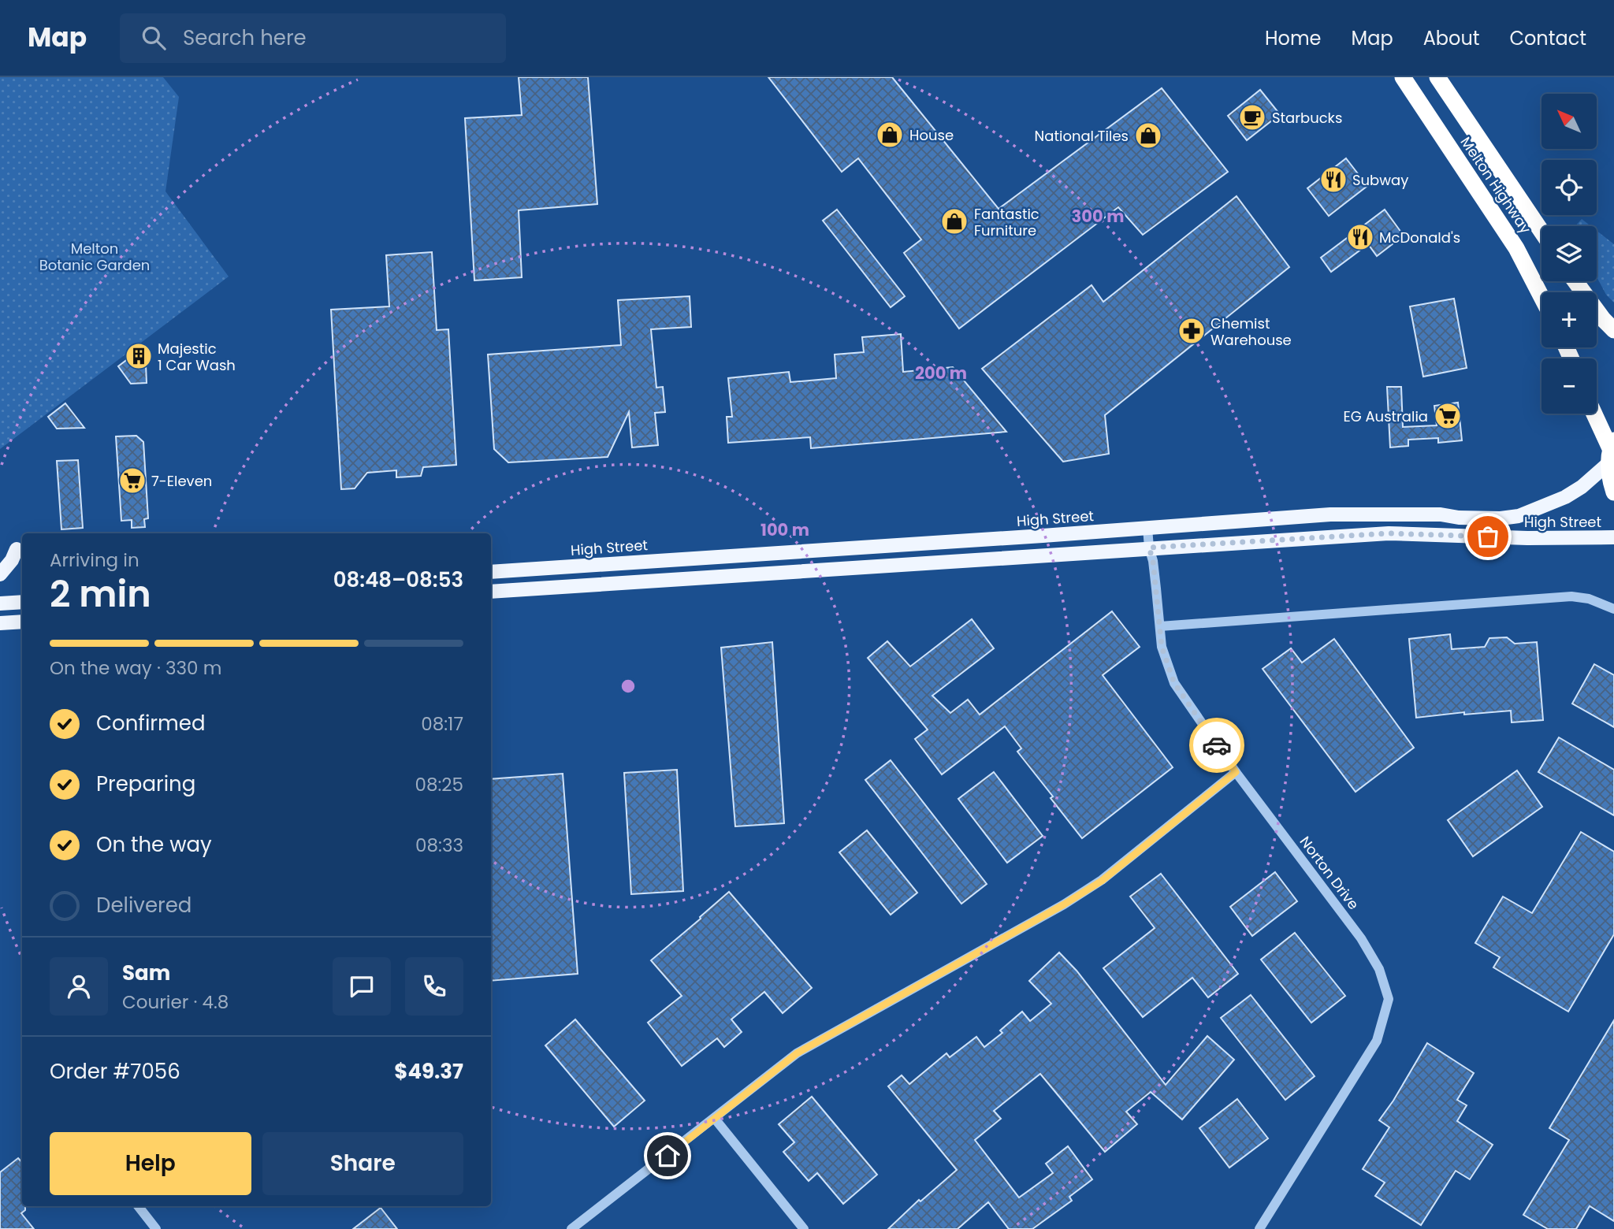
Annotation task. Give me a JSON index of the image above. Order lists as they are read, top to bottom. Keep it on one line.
{"streets":{"highway":["Melton Highway"],"main road":["High Street"],"street":["Norton Drive"]},"crossings":[["High Street","Norton Drive"]],"parks":["Melton Botanic Garden"],"places":{"cafe":["Starbucks"],"shop":["House","National Tiles","Fantastic Furniture"],"restaurant":["Subway","McDonald's"],"pharmacy":["Chemist Warehouse"],"building":["Majestic 1 Car Wash"],"supermarket":["EG Australia","7-Eleven"]},"north":"top left","page":{"header":"Map","search":"Search here","nav":["Home","Map","About","Contact"],"map_buttons":["+","−"],"heading":["2 min","Arriving in","08:48–08:53"],"panel":["Sam","Courier · 4.8","Order #7056","$49.37"],"bar":"On the way · 330 m","list":[["Confirmed","08:17"],["Preparing","08:25"],["On the way","08:33"],"Delivered"],"buttons":["Help","Share"]},"rings":["300 m","200 m","100 m"]}
